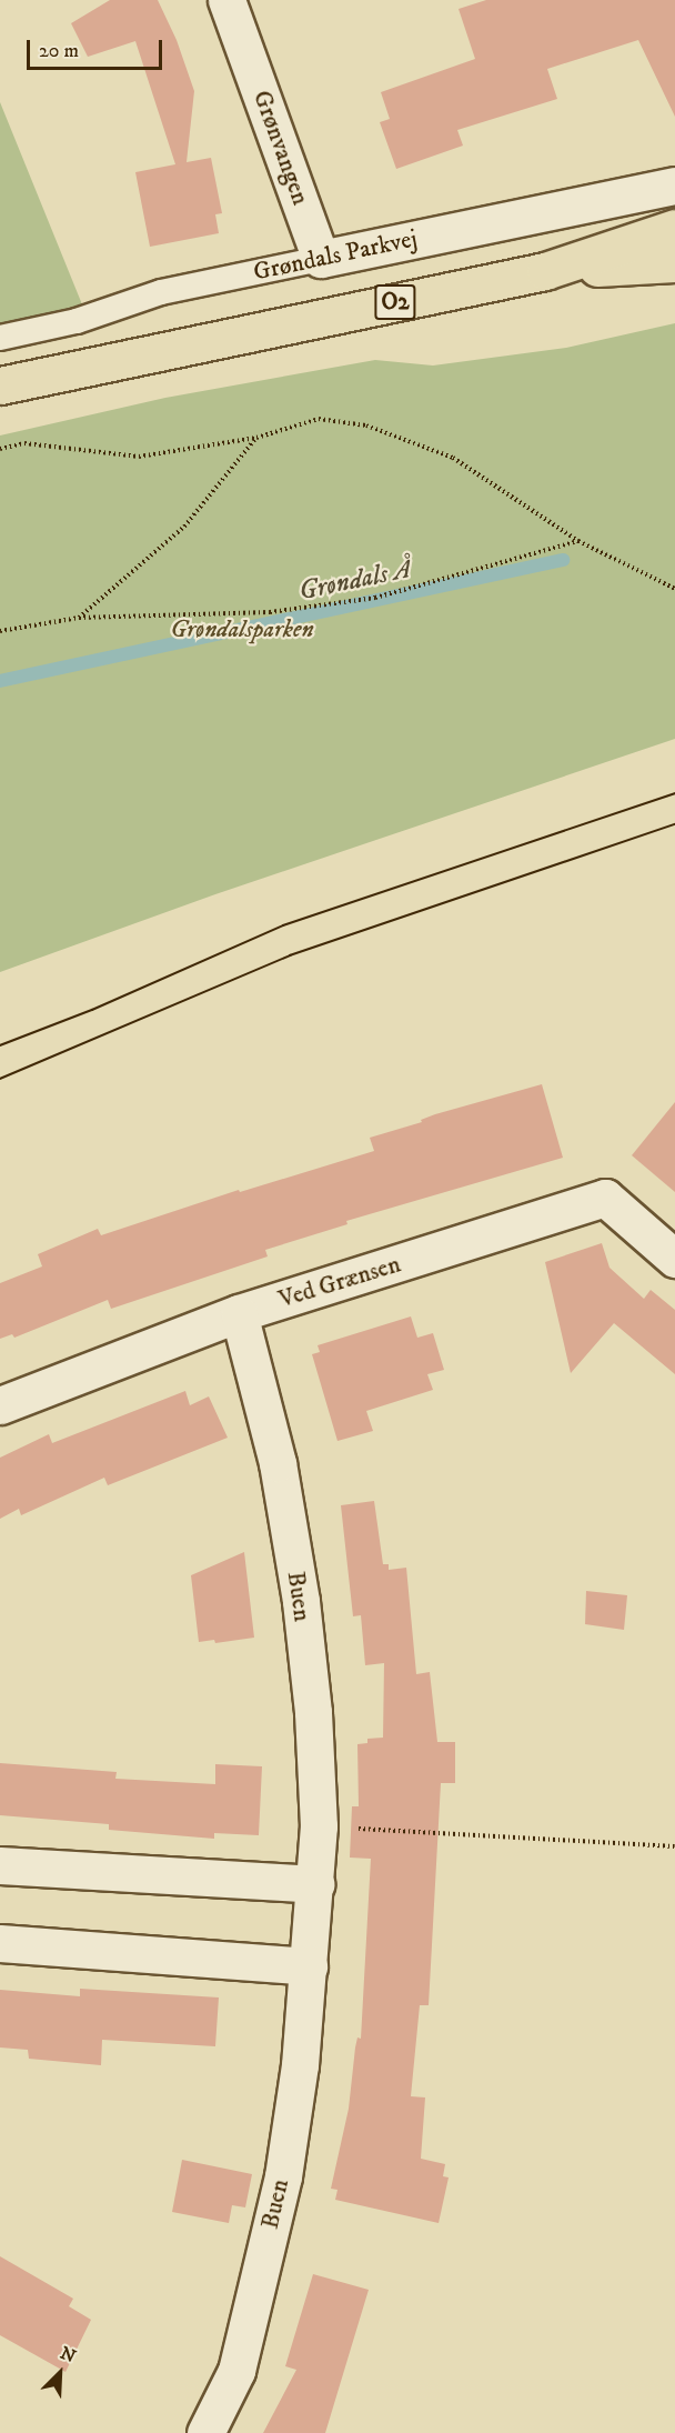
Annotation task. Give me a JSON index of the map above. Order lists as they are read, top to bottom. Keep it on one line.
{"streets":{"main road":["O2"],"street":["Grønvangen","Grøndals Parkvej","Ved Grænsen","Buen"]},"crossings":[["Grønvangen","Grøndals Parkvej"],["Ved Grænsen","Buen"]],"water":["Grøndals Å"],"parks":["Grøndalsparken"],"scale_bar":"20 m","north":"top right"}
